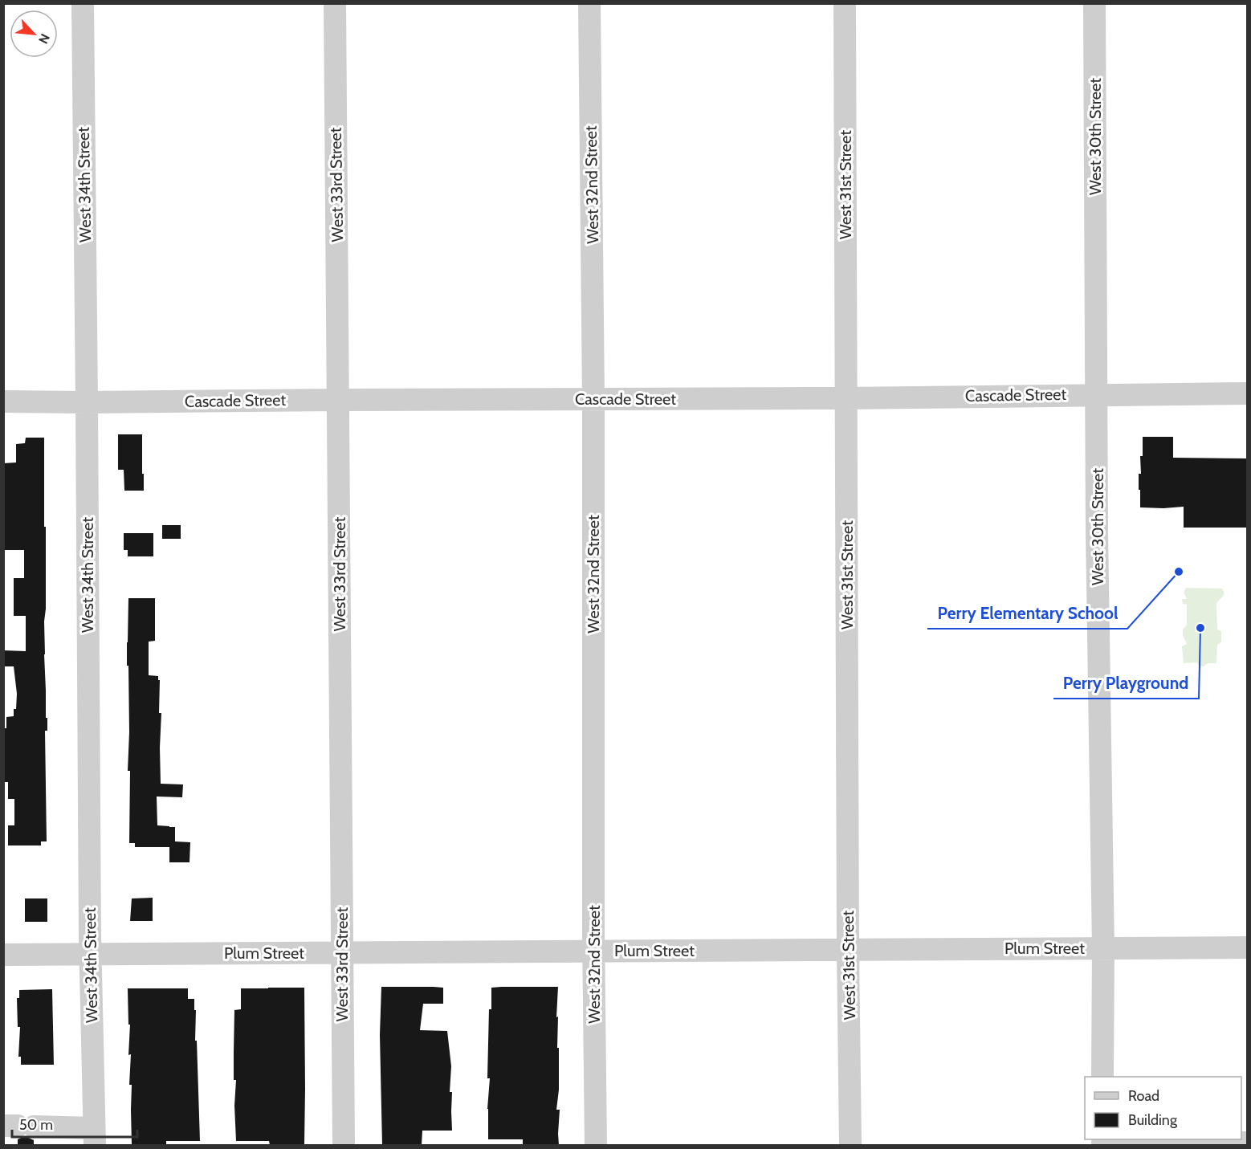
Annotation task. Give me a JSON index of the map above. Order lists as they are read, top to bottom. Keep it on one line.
{"streets":{"street":["West 30th Street","West 34th Street","West 33rd Street","West 32nd Street","West 31st Street","Cascade Street","Plum Street"]},"crossings":[["West 30th Street","Cascade Street"],["West 30th Street","Plum Street"],["West 34th Street","Cascade Street"],["West 34th Street","Plum Street"],["West 33rd Street","Cascade Street"],["West 33rd Street","Plum Street"],["West 32nd Street","Cascade Street"],["West 32nd Street","Plum Street"],["West 31st Street","Cascade Street"],["West 31st Street","Plum Street"]],"places":["Perry Elementary School","Perry Playground"],"legend":["Road","Building"],"scale_bar":"50 m","north":"bottom right"}
